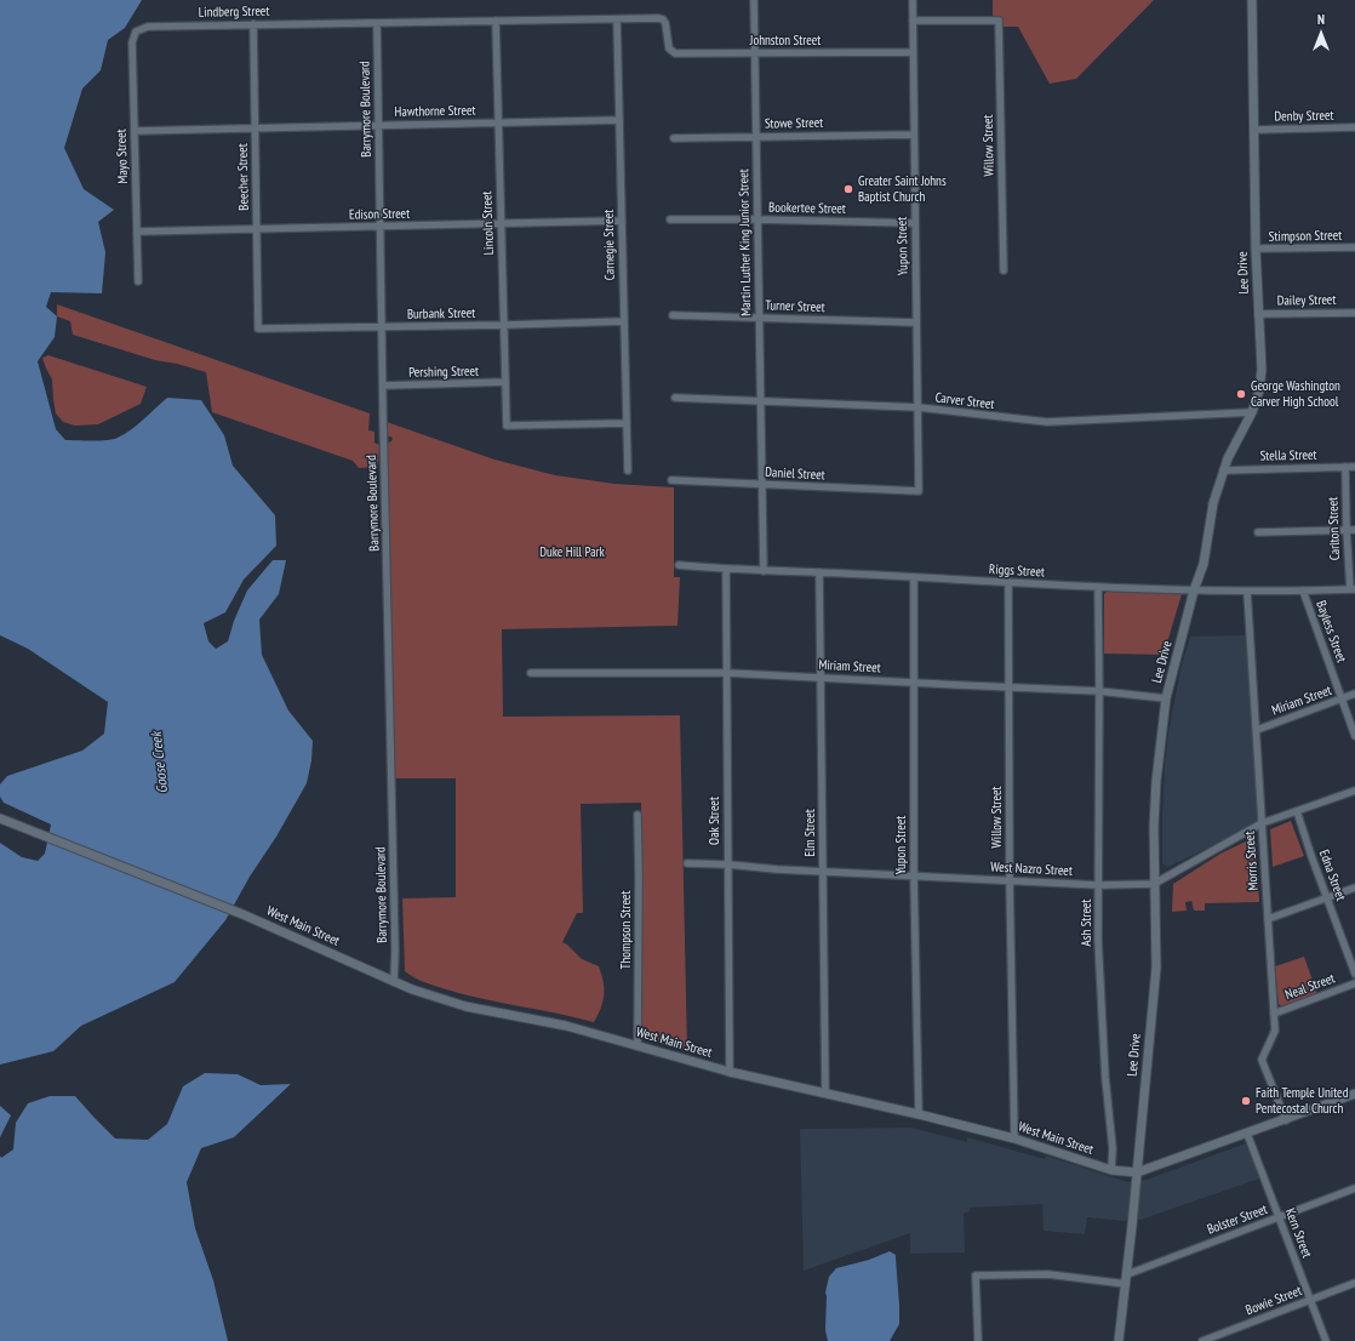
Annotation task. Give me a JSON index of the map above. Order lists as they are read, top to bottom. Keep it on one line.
{"streets":{"main road":["Lee Drive","West Main Street"],"street":["Lindberg Street","Johnston Street","Barrymore Boulevard","Hawthorne Street","Denby Street","Stowe Street","Willow Street","Mayo Street","Beecher Street","Bookertee Street","Edison Street","Lincoln Street","Stimpson Street","Martin Luther King Junior Street","Carnegie Street","Yupon Street","Dailey Street","Turner Street","Burbank Street","Pershing Street","Carver Street","Stella Street","Daniel Street","Carlton Street","Riggs Street","Bayless Street","Miriam Street","Oak Street","Elm Street","Morris Street","West Nazro Street","Edna Street","Ash Street","Thompson Street","Neal Street","Bolster Street","Kern Street","Bowie Street"]},"crossings":[["Lindberg Street","Johnston Street"],["Lindberg Street","Barrymore Boulevard"],["Lindberg Street","Mayo Street"],["Lindberg Street","Beecher Street"],["Lindberg Street","Lincoln Street"],["Lindberg Street","Carnegie Street"],["Johnston Street","Martin Luther King Junior Street"],["Johnston Street","Yupon Street"],["Barrymore Boulevard","Hawthorne Street"],["Barrymore Boulevard","Edison Street"],["Barrymore Boulevard","Burbank Street"],["Barrymore Boulevard","Pershing Street"],["Barrymore Boulevard","West Main Street"],["Hawthorne Street","Mayo Street"],["Hawthorne Street","Beecher Street"],["Hawthorne Street","Lincoln Street"],["Hawthorne Street","Carnegie Street"],["Denby Street","Lee Drive"],["Stowe Street","Martin Luther King Junior Street"],["Stowe Street","Yupon Street"],["Willow Street","Yupon Street"],["Willow Street","Riggs Street"],["Willow Street","Miriam Street"],["Willow Street","West Nazro Street"],["Willow Street","West Main Street"],["Mayo Street","Edison Street"],["Beecher Street","Edison Street"],["Beecher Street","Burbank Street"],["Bookertee Street","Martin Luther King Junior Street"],["Bookertee Street","Yupon Street"],["Edison Street","Lincoln Street"],["Edison Street","Carnegie Street"],["Lincoln Street","Carnegie Street"],["Lincoln Street","Burbank Street"],["Lincoln Street","Pershing Street"],["Stimpson Street","Lee Drive"],["Martin Luther King Junior Street","Turner Street"],["Martin Luther King Junior Street","Carver Street"],["Martin Luther King Junior Street","Daniel Street"],["Martin Luther King Junior Street","Riggs Street"],["Carnegie Street","Burbank Street"],["Yupon Street","Turner Street"],["Yupon Street","Carver Street"],["Yupon Street","Daniel Street"],["Yupon Street","Riggs Street"],["Yupon Street","Miriam Street"],["Yupon Street","West Nazro Street"],["Yupon Street","West Main Street"],["Lee Drive","Dailey Street"],["Lee Drive","Carver Street"],["Lee Drive","Stella Street"],["Lee Drive","Riggs Street"],["Lee Drive","Miriam Street"],["Lee Drive","West Nazro Street"],["Lee Drive","West Main Street"],["Lee Drive","Bolster Street"],["Stella Street","Carlton Street"],["Carlton Street","Riggs Street"],["Riggs Street","Bayless Street"],["Riggs Street","Oak Street"],["Riggs Street","Elm Street"],["Riggs Street","Morris Street"],["Riggs Street","Ash Street"],["Bayless Street","Miriam Street"],["Miriam Street","Oak Street"],["Miriam Street","Elm Street"],["Miriam Street","Morris Street"],["Miriam Street","Ash Street"],["Oak Street","West Nazro Street"],["Oak Street","West Main Street"],["Elm Street","West Nazro Street"],["Elm Street","West Main Street"],["Morris Street","West Nazro Street"],["Morris Street","West Main Street"],["Morris Street","Neal Street"],["West Nazro Street","Edna Street"],["West Nazro Street","Ash Street"],["Ash Street","West Main Street"],["West Main Street","Thompson Street"],["West Main Street","Kern Street"],["Bolster Street","Kern Street"],["Kern Street","Bowie Street"]],"water":["Goose Creek"],"parks":["Duke Hill Park"],"places":["Greater Saint Johns Baptist Church","George Washington Carver High School","Faith Temple United Pentecostal Church"],"north":"top"}
